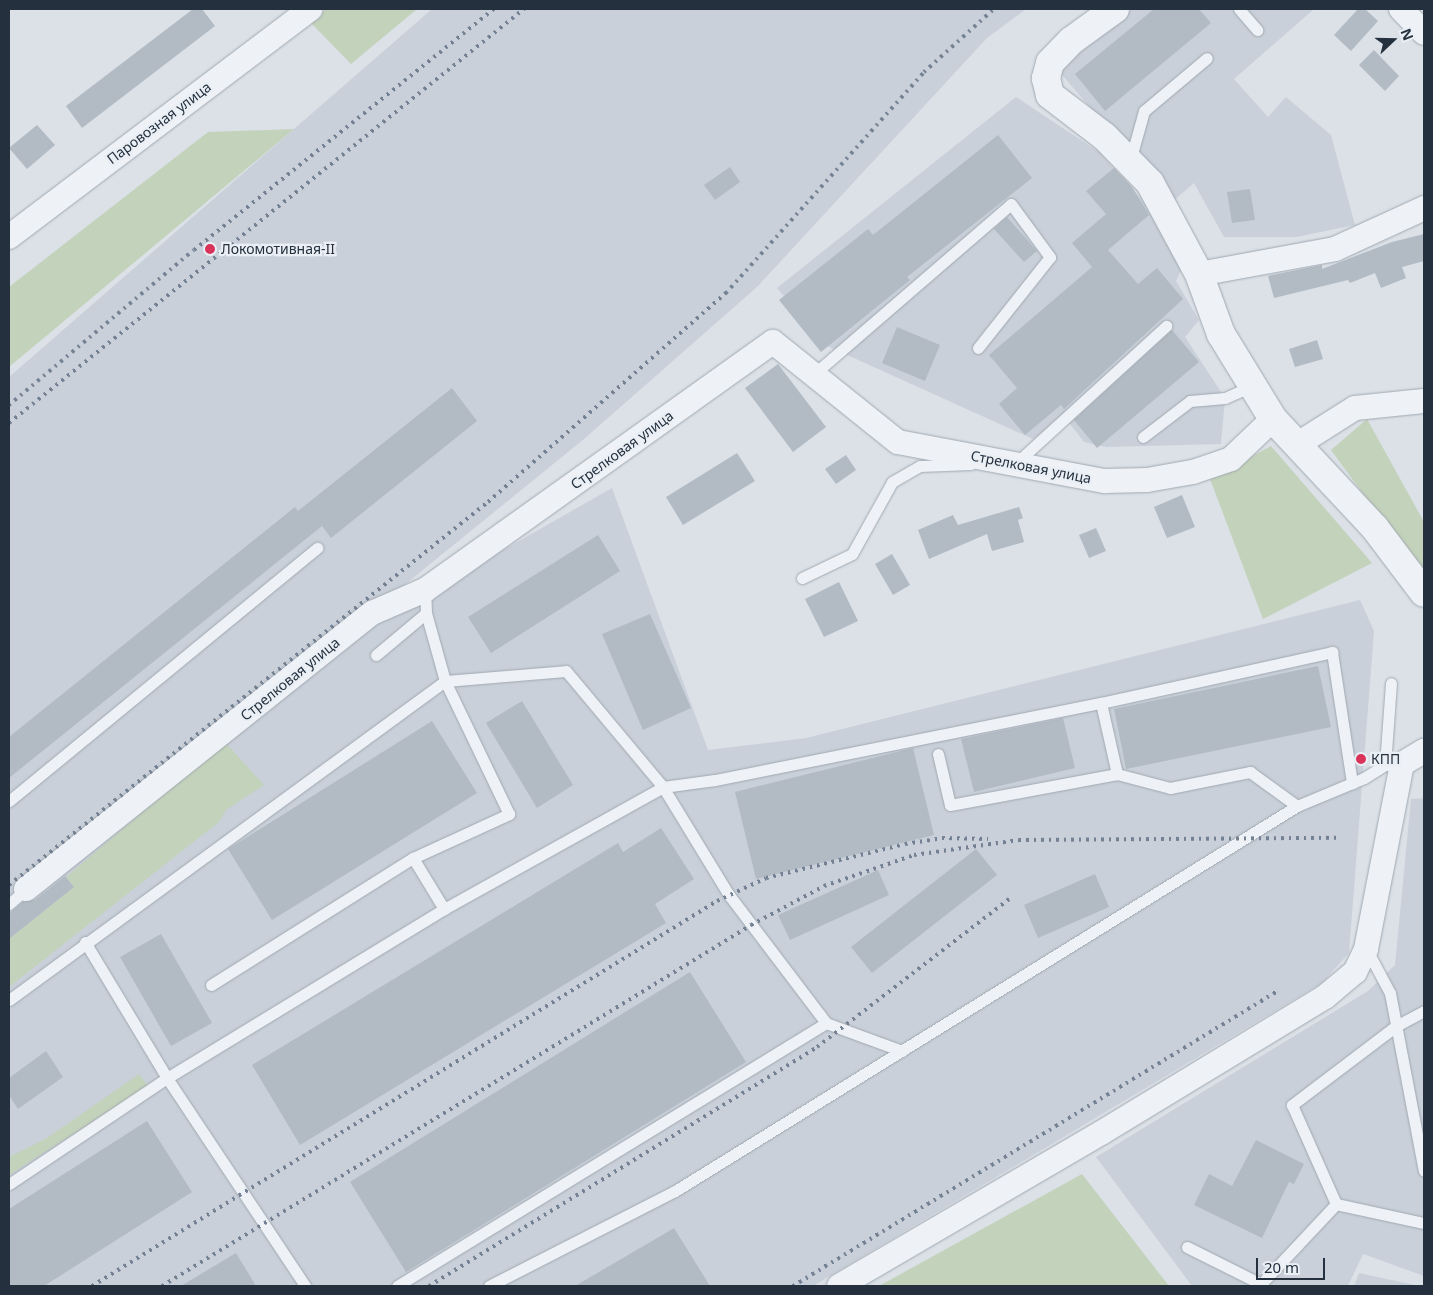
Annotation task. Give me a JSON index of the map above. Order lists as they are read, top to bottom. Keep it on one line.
{"streets":{"street":["Паровозная улица","Стрелковая улица"]},"places":["Локомотивная-II","КПП"],"scale_bar":"20 m","north":"right"}
